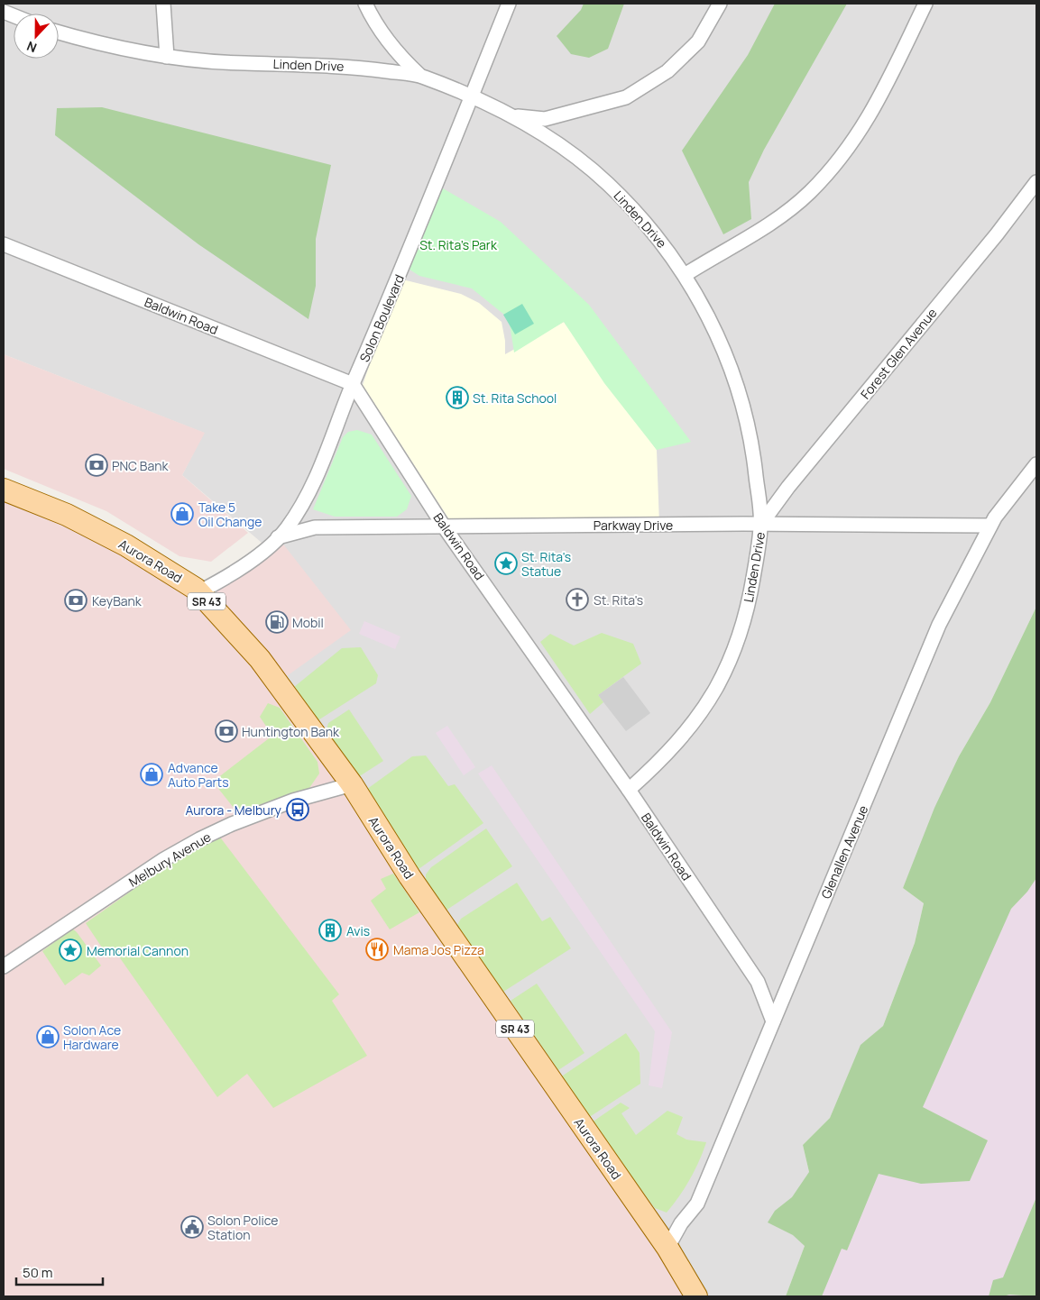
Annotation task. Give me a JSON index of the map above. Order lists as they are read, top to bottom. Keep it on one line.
{"streets":{"main road":["Aurora Road","SR 43"],"street":["Linden Drive","Baldwin Road","Solon Boulevard","Forest Glen Avenue","Parkway Drive","Glenallen Avenue","Melbury Avenue"]},"crossings":[["Linden Drive","Baldwin Road"],["Linden Drive","Solon Boulevard"],["Linden Drive","Forest Glen Avenue"],["Linden Drive","Parkway Drive"],["Baldwin Road","Solon Boulevard"],["Baldwin Road","Parkway Drive"],["Baldwin Road","Glenallen Avenue"],["Solon Boulevard","Parkway Drive"],["Solon Boulevard","Aurora Road"],["Forest Glen Avenue","Parkway Drive"],["Parkway Drive","Glenallen Avenue"],["Aurora Road","Glenallen Avenue"],["Aurora Road","Melbury Avenue"]],"parks":["St. Rita's Park"],"places":{"building":["St. Rita School","Avis"],"bank":["PNC Bank","KeyBank","Huntington Bank"],"shop":["Take 5 Oil Change","Advance Auto Parts","Solon Ace Hardware"],"place":["St. Rita's Statue","Memorial Cannon"],"church":["St. Rita's"],"fuel station":["Mobil"],"bus stop":["Aurora - Melbury"],"restaurant":["Mama Jos Pizza"],"public building":["Solon Police Station"]},"scale_bar":"50 m","north":"bottom"}
